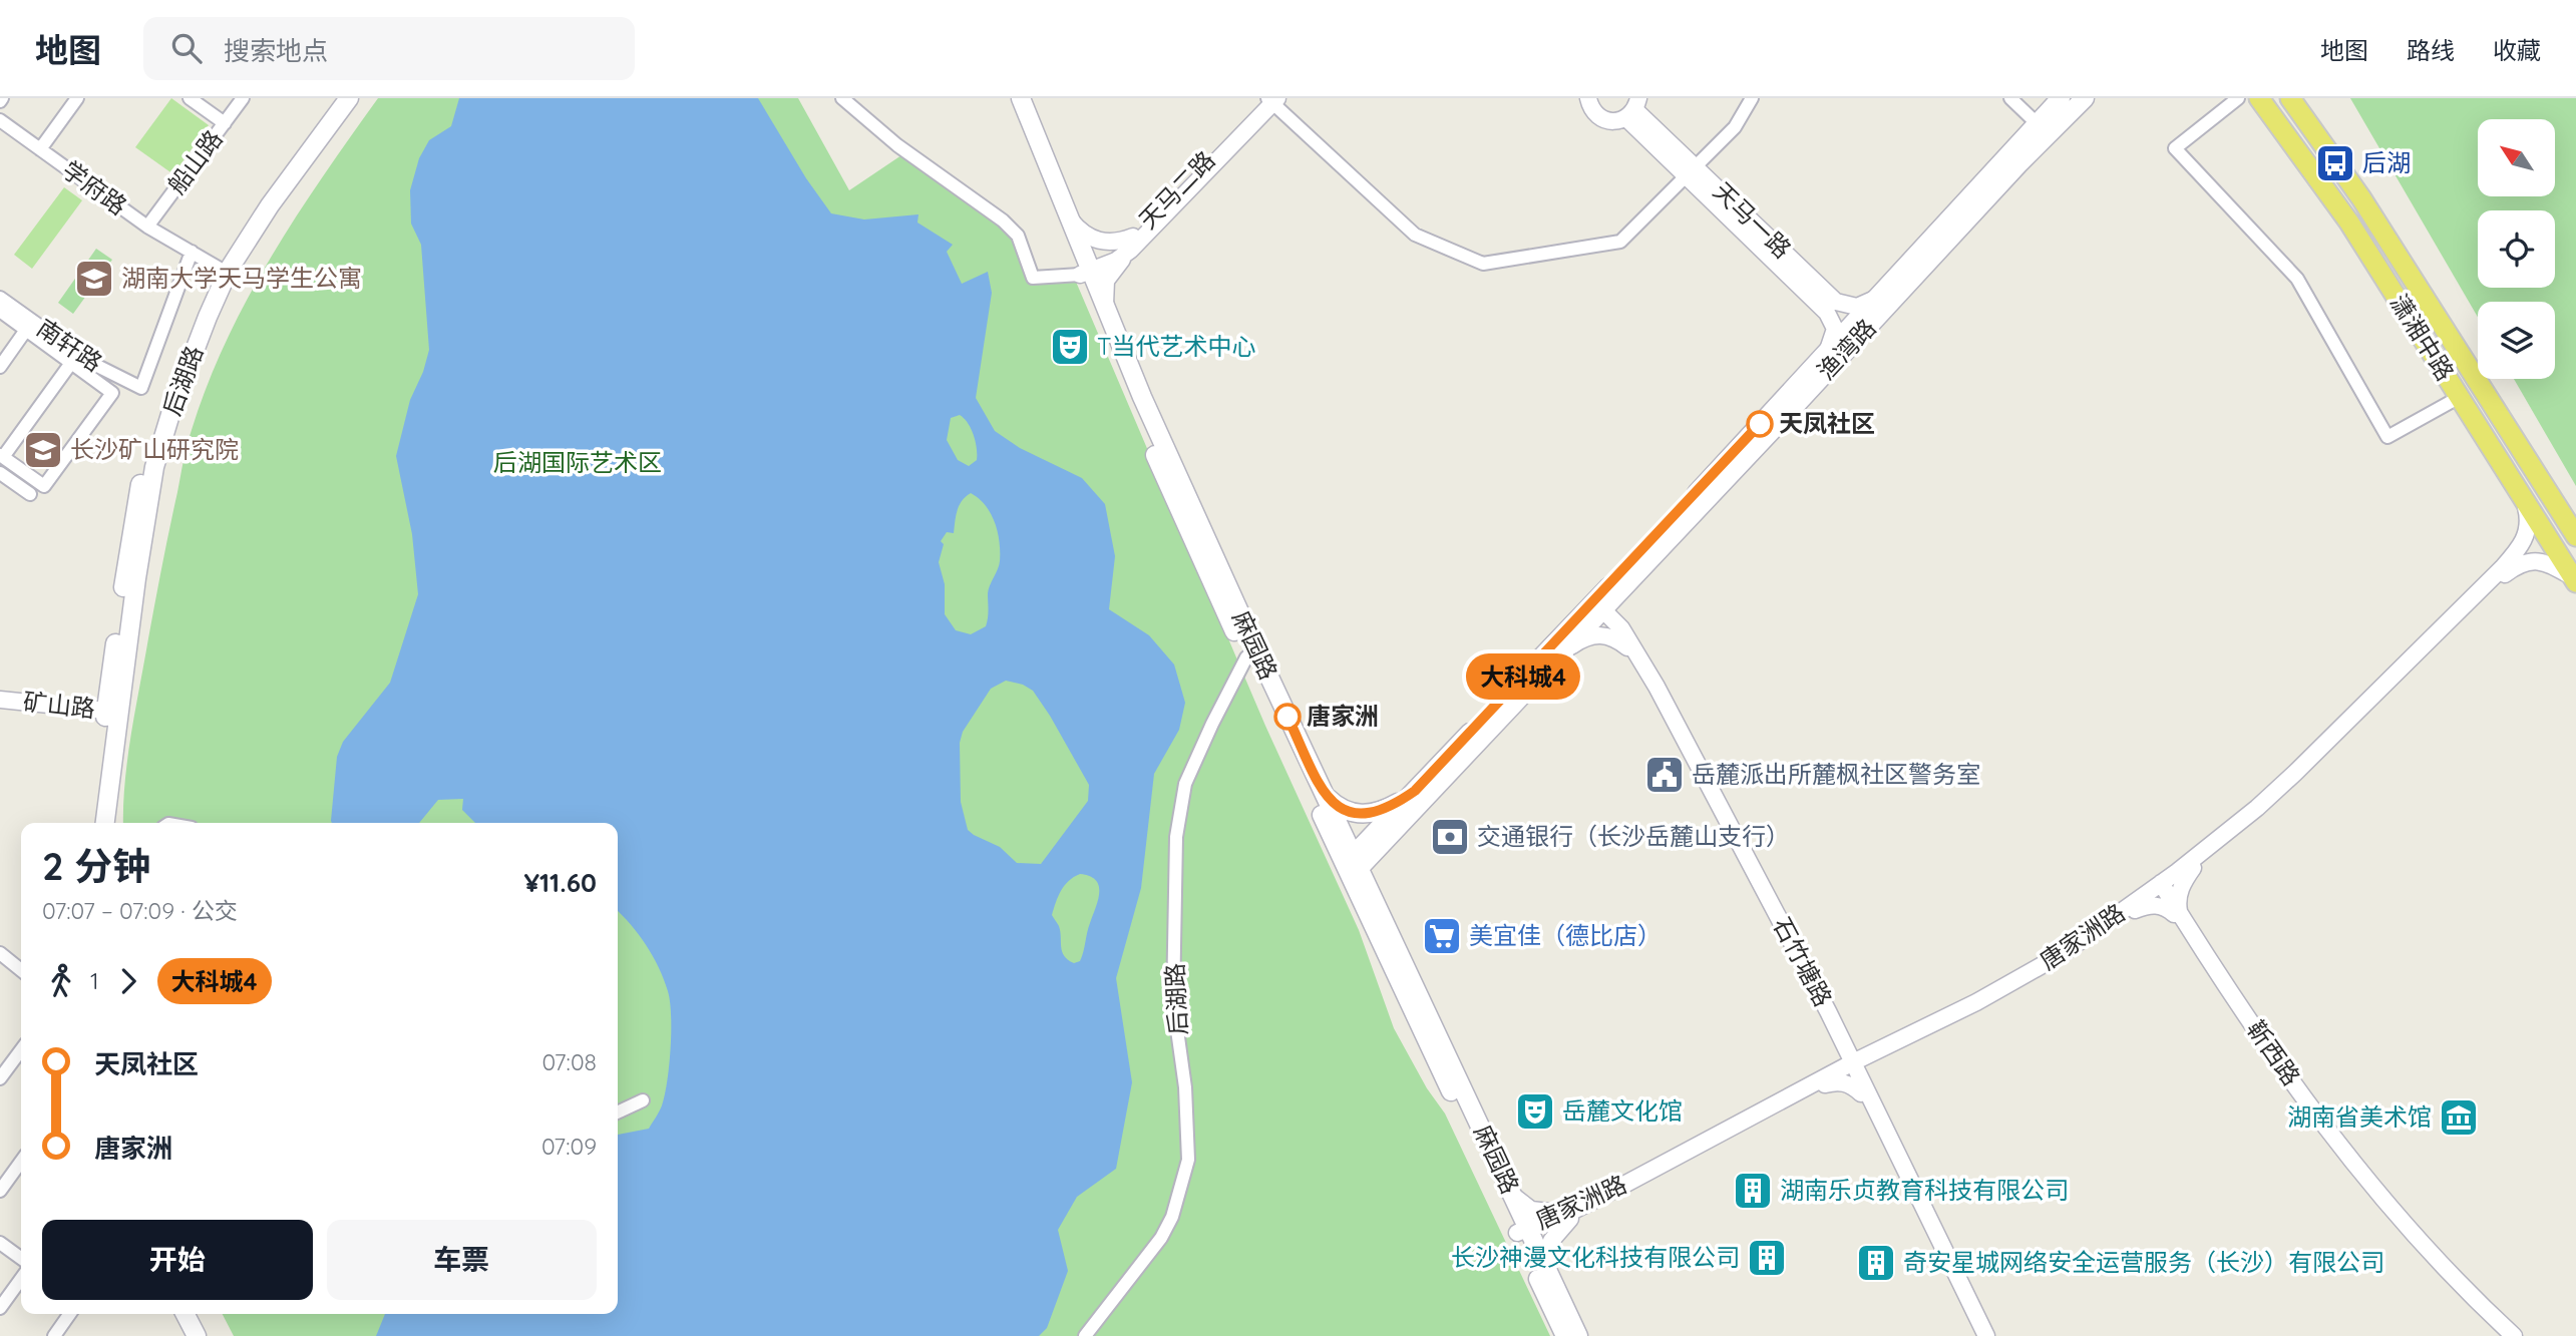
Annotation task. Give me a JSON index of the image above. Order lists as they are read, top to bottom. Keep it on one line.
{"streets":{"main road":["潇湘中路","渔湾路","后湖路","麻园路"],"street":["船山路","学府路","天马二路","天马一路","南轩路","矿山路","唐家洲路","石竹塘路","靳西路"]},"crossings":[["船山路","学府路"],["学府路","南轩路"],["学府路","后湖路"],["天马一路","渔湾路"],["潇湘中路","唐家洲路"],["渔湾路","麻园路"],["渔湾路","石竹塘路"],["后湖路","麻园路"],["后湖路","矿山路"],["麻园路","唐家洲路"],["唐家洲路","石竹塘路"],["唐家洲路","靳西路"]],"parks":["后湖国际艺术区"],"places":{"bus stop":["后湖"],"school or university":["湖南大学天马学生公寓","长沙矿山研究院"],"theatre":["T当代艺术中心","岳麓文化馆"],"other":["天凤社区","唐家洲"],"public building":["岳麓派出所麓枫社区警务室"],"bank":["交通银行（长沙岳麓山支行）"],"supermarket":["美宜佳（德比店）"],"museum":["湖南省美术馆"],"building":["湖南乐贞教育科技有限公司","长沙神漫文化科技有限公司","奇安星城网络安全运营服务（长沙）有限公司"]},"lines":["bus line 大科城4"],"north":"top left","page":{"header":"地图","search":"搜索地点","nav":["地图","路线","收藏"],"on_map":"大科城4","heading":["2 分钟","07:07 – 07:09 · 公交","¥11.60"],"legs":["1","大科城4"],"list":[{"name":"天凤社区","value":"07:08"},{"name":"唐家洲","value":"07:09"}],"buttons":["开始","车票"]}}
